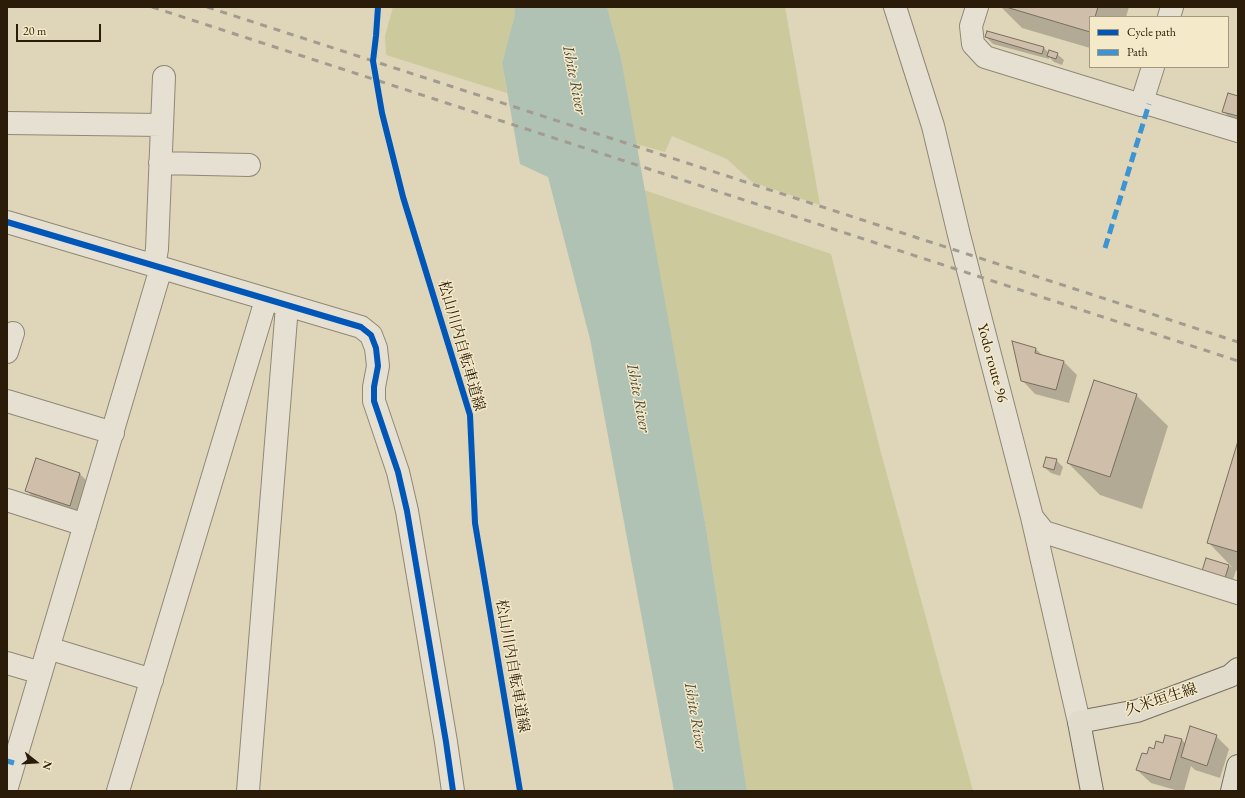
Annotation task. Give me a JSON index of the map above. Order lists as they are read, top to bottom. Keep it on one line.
{"streets":{"main road":["久米垣生線"],"street":["Yodo route 96"],"cycle path":["松山川内自転車道線"]},"crossings":[["Yodo route 96","久米垣生線"]],"water":["Ishite River"],"legend":["Cycle path","Path"],"scale_bar":"20 m","north":"right"}
